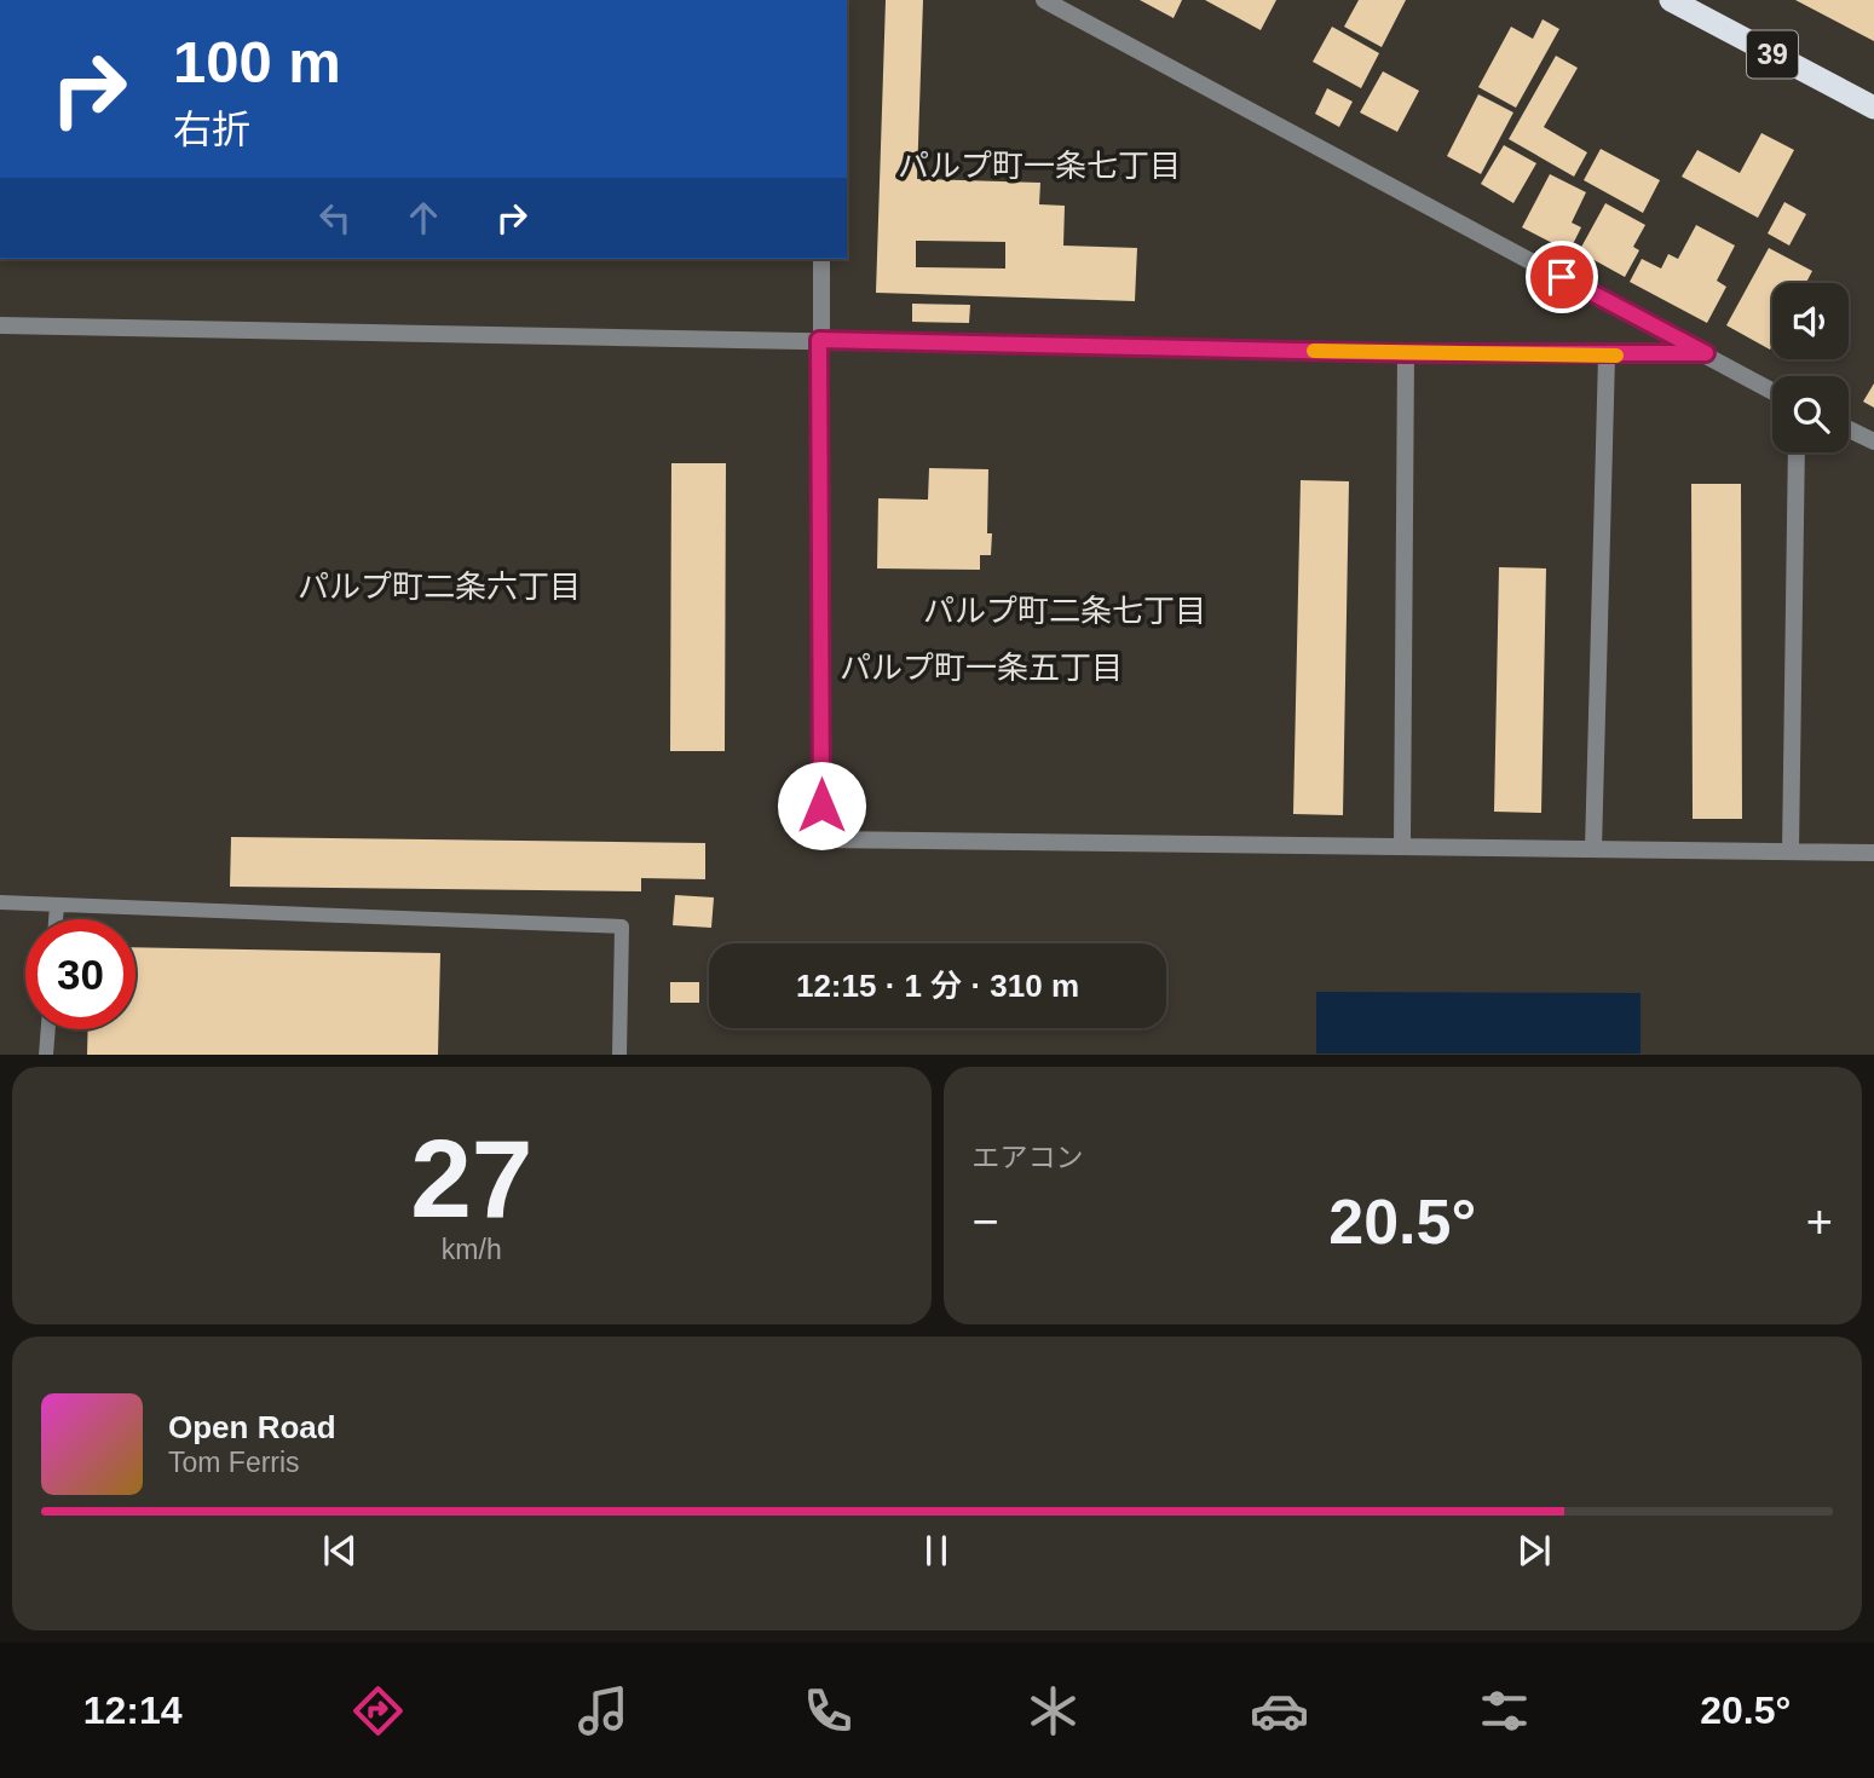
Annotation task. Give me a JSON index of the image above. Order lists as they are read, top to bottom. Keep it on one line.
{"streets":{"highway":["39"]},"districts":["パルプ町一条七丁目","パルプ町二条六丁目","パルプ町二条七丁目","パルプ町一条五丁目"],"page":{"turn":["100 m","右折"],"limit":"30","trip":"12:15 · 1 分 · 310 m","tile":[["27","km/h"],"エアコン"],"heat":["−","20.5°","+"],"song":["Open Road","Tom Ferris"],"tabs":["12:14","20.5°"]}}
